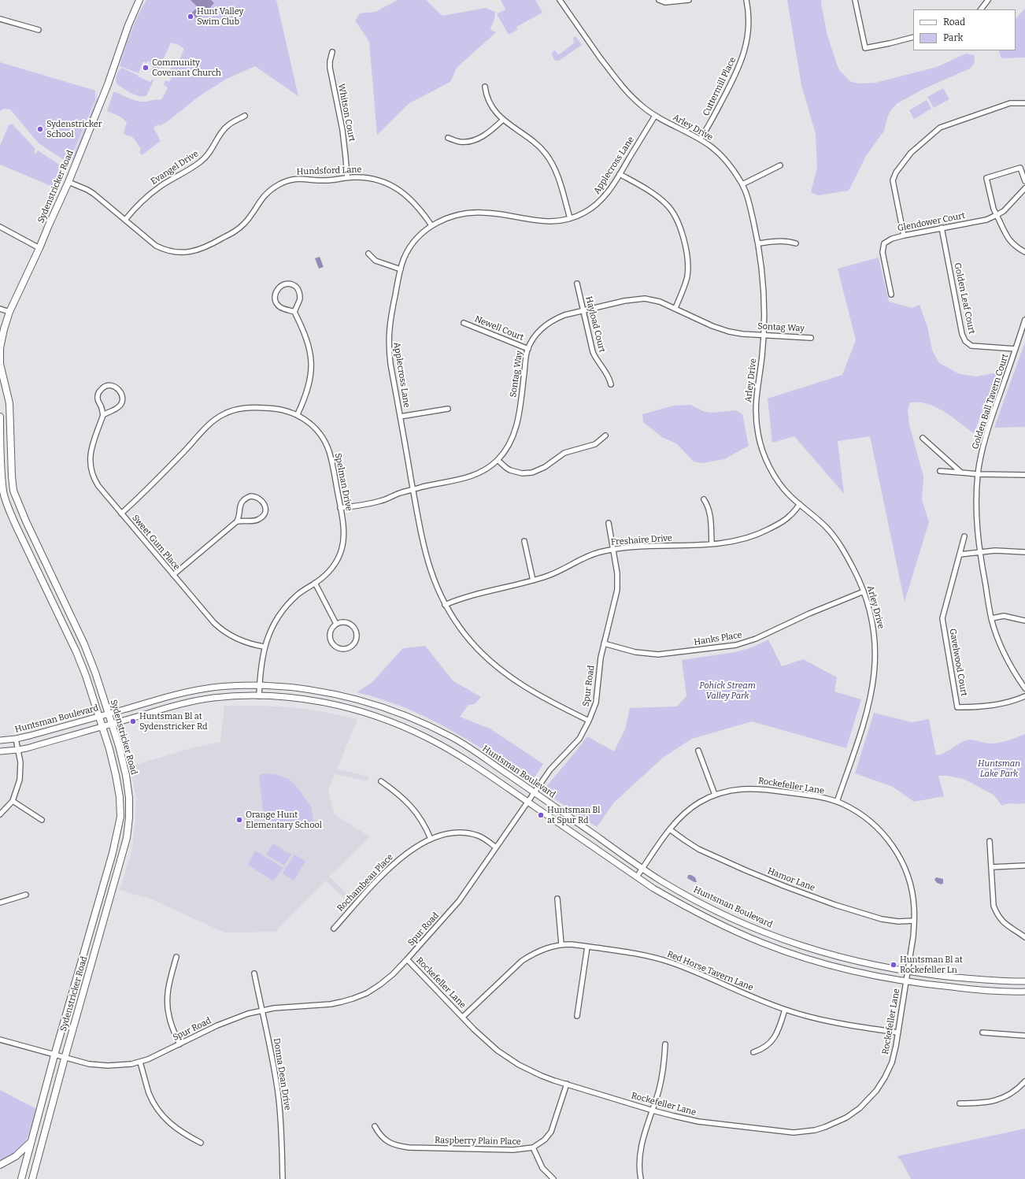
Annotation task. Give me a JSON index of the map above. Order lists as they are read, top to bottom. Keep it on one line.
{"streets":{"main road":["Sydenstricker Road"],"street":["Cuttermill Place","Whitson Court","Arley Drive","Applecross Lane","Evangel Drive","Hundsford Lane","Glendower Court","Golden Leaf Court","Hayload Court","Sontag Way","Newell Court","Golden Ball Tavern Court","Spelman Drive","Freshaire Drive","Sweet Gum Place","Hanks Place","Gavelwood Court","Spur Road","Huntsman Boulevard","Rockefeller Lane","Hamor Lane","Rochambeau Place","Red Horse Tavern Lane","Donna Dean Drive","Raspberry Plain Place"]},"crossings":[["Cuttermill Place","Arley Drive"],["Whitson Court","Hundsford Lane"],["Arley Drive","Applecross Lane"],["Arley Drive","Sontag Way"],["Arley Drive","Freshaire Drive"],["Arley Drive","Hanks Place"],["Arley Drive","Rockefeller Lane"],["Applecross Lane","Hundsford Lane"],["Applecross Lane","Sontag Way"],["Applecross Lane","Freshaire Drive"],["Applecross Lane","Spur Road"],["Evangel Drive","Hundsford Lane"],["Hundsford Lane","Sydenstricker Road"],["Sydenstricker Road","Spur Road"],["Sydenstricker Road","Huntsman Boulevard"],["Glendower Court","Golden Leaf Court"],["Golden Leaf Court","Golden Ball Tavern Court"],["Hayload Court","Sontag Way"],["Sontag Way","Newell Court"],["Sontag Way","Spelman Drive"],["Spelman Drive","Sweet Gum Place"],["Spelman Drive","Huntsman Boulevard"],["Freshaire Drive","Spur Road"],["Hanks Place","Spur Road"],["Spur Road","Huntsman Boulevard"],["Spur Road","Rockefeller Lane"],["Spur Road","Rochambeau Place"],["Spur Road","Donna Dean Drive"],["Huntsman Boulevard","Rockefeller Lane"],["Rockefeller Lane","Hamor Lane"],["Rockefeller Lane","Red Horse Tavern Lane"],["Rockefeller Lane","Raspberry Plain Place"]],"parks":["Pohick Stream Valley Park","Huntsman Lake Park"],"places":["Hunt Valley Swim Club","Community Covenant Church","Sydenstricker School","Huntsman Bl at Sydenstricker Rd","Huntsman Bl at Spur Rd","Orange Hunt Elementary School","Huntsman Bl at Rockefeller Ln"],"legend":["Road","Park"]}
